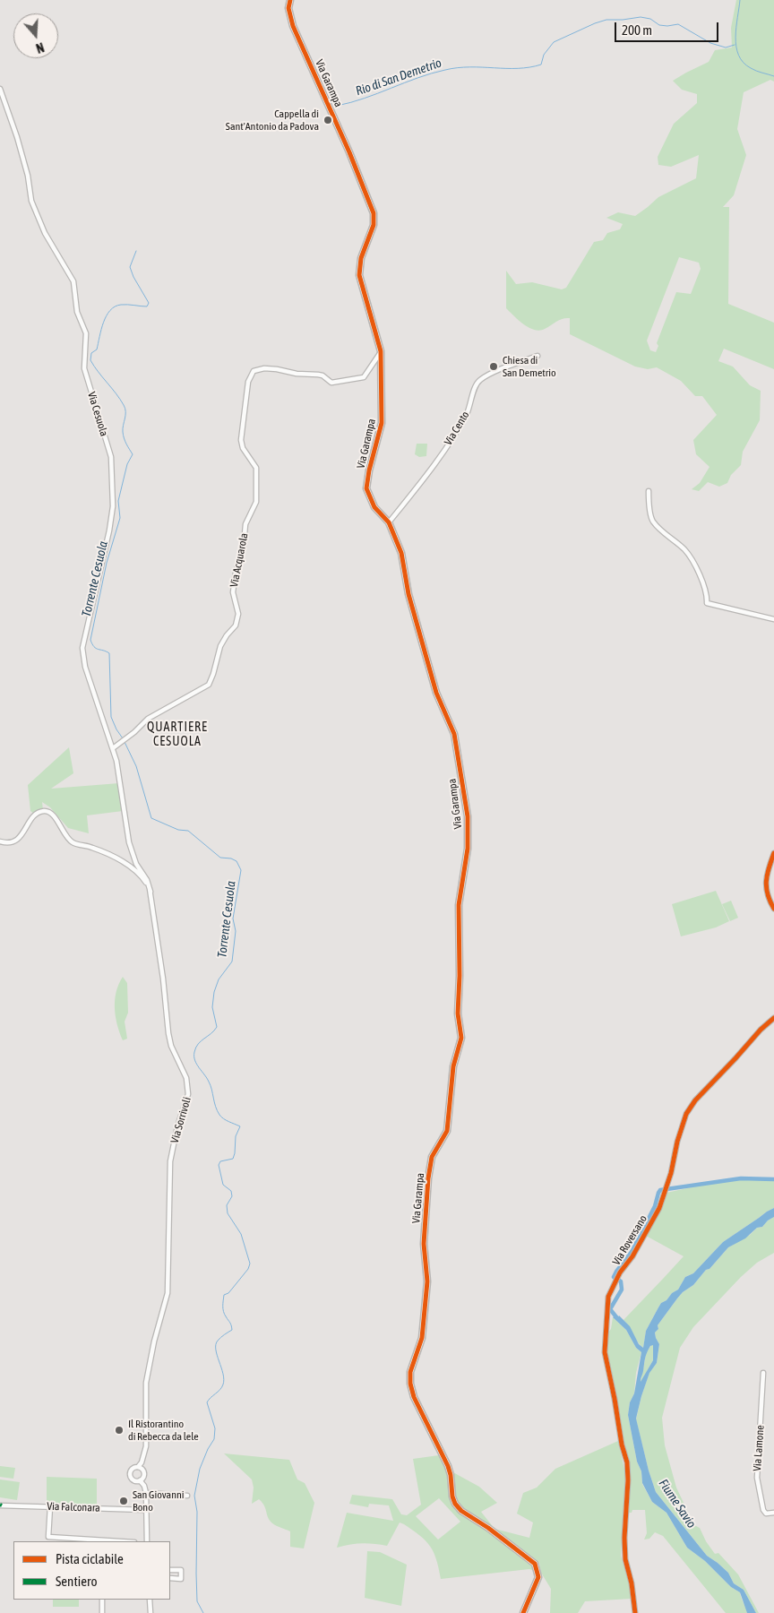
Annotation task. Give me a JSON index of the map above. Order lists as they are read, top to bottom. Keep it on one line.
{"streets":{"street":["Via Garampa","Via Cesuola","Via Cento","Via Acquarola","Via Sorrivoli","Via Roversano","Via Lamone","Via Falconara"]},"crossings":[["Via Garampa","Via Cento"],["Via Garampa","Via Acquarola"],["Via Cesuola","Via Acquarola"]],"districts":["QUARTIERE CESUOLA"],"water":["Rio di San Demetrio","Torrente Cesuola","Fiume Savio"],"places":["Cappella di Sant'Antonio da Padova","Chiesa di San Demetrio","Il Ristorantino di Rebecca da lele","San Giovanni Bono"],"legend":["Pista ciclabile","Sentiero"],"scale_bar":"200 m","north":"bottom"}
